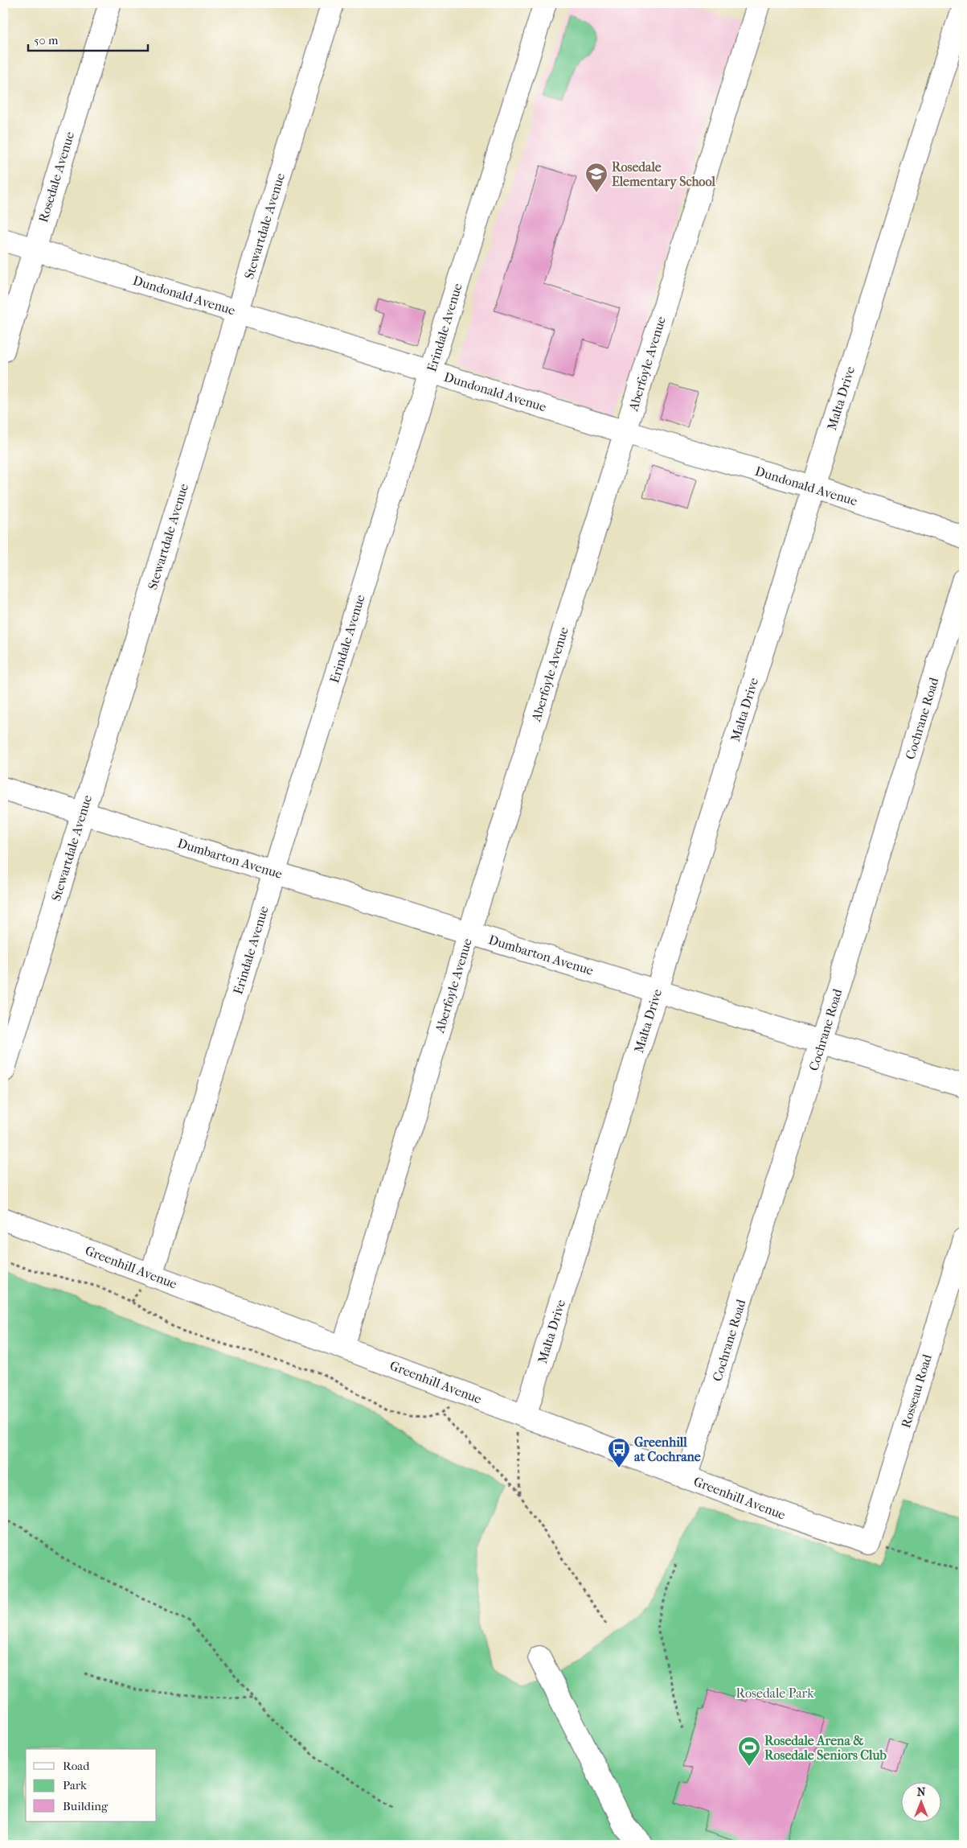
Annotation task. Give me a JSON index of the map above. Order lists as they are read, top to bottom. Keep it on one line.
{"streets":{"street":["Rosedale Avenue","Stewartdale Avenue","Dundonald Avenue","Erindale Avenue","Aberfoyle Avenue","Malta Drive","Cochrane Road","Dumbarton Avenue","Greenhill Avenue","Rosseau Road"]},"crossings":[["Rosedale Avenue","Dundonald Avenue"],["Stewartdale Avenue","Dundonald Avenue"],["Stewartdale Avenue","Dumbarton Avenue"],["Dundonald Avenue","Erindale Avenue"],["Dundonald Avenue","Aberfoyle Avenue"],["Dundonald Avenue","Malta Drive"],["Erindale Avenue","Dumbarton Avenue"],["Erindale Avenue","Greenhill Avenue"],["Aberfoyle Avenue","Dumbarton Avenue"],["Aberfoyle Avenue","Greenhill Avenue"],["Malta Drive","Dumbarton Avenue"],["Malta Drive","Greenhill Avenue"],["Cochrane Road","Dumbarton Avenue"],["Cochrane Road","Greenhill Avenue"],["Greenhill Avenue","Rosseau Road"]],"parks":["Rosedale Park"],"places":{"school or university":["Rosedale Elementary School"],"bus stop":["Greenhill at Cochrane"],"sports":["Rosedale Arena & Rosedale Seniors Club"]},"legend":["Road","Park","Building"],"scale_bar":"50 m","north":"top"}
